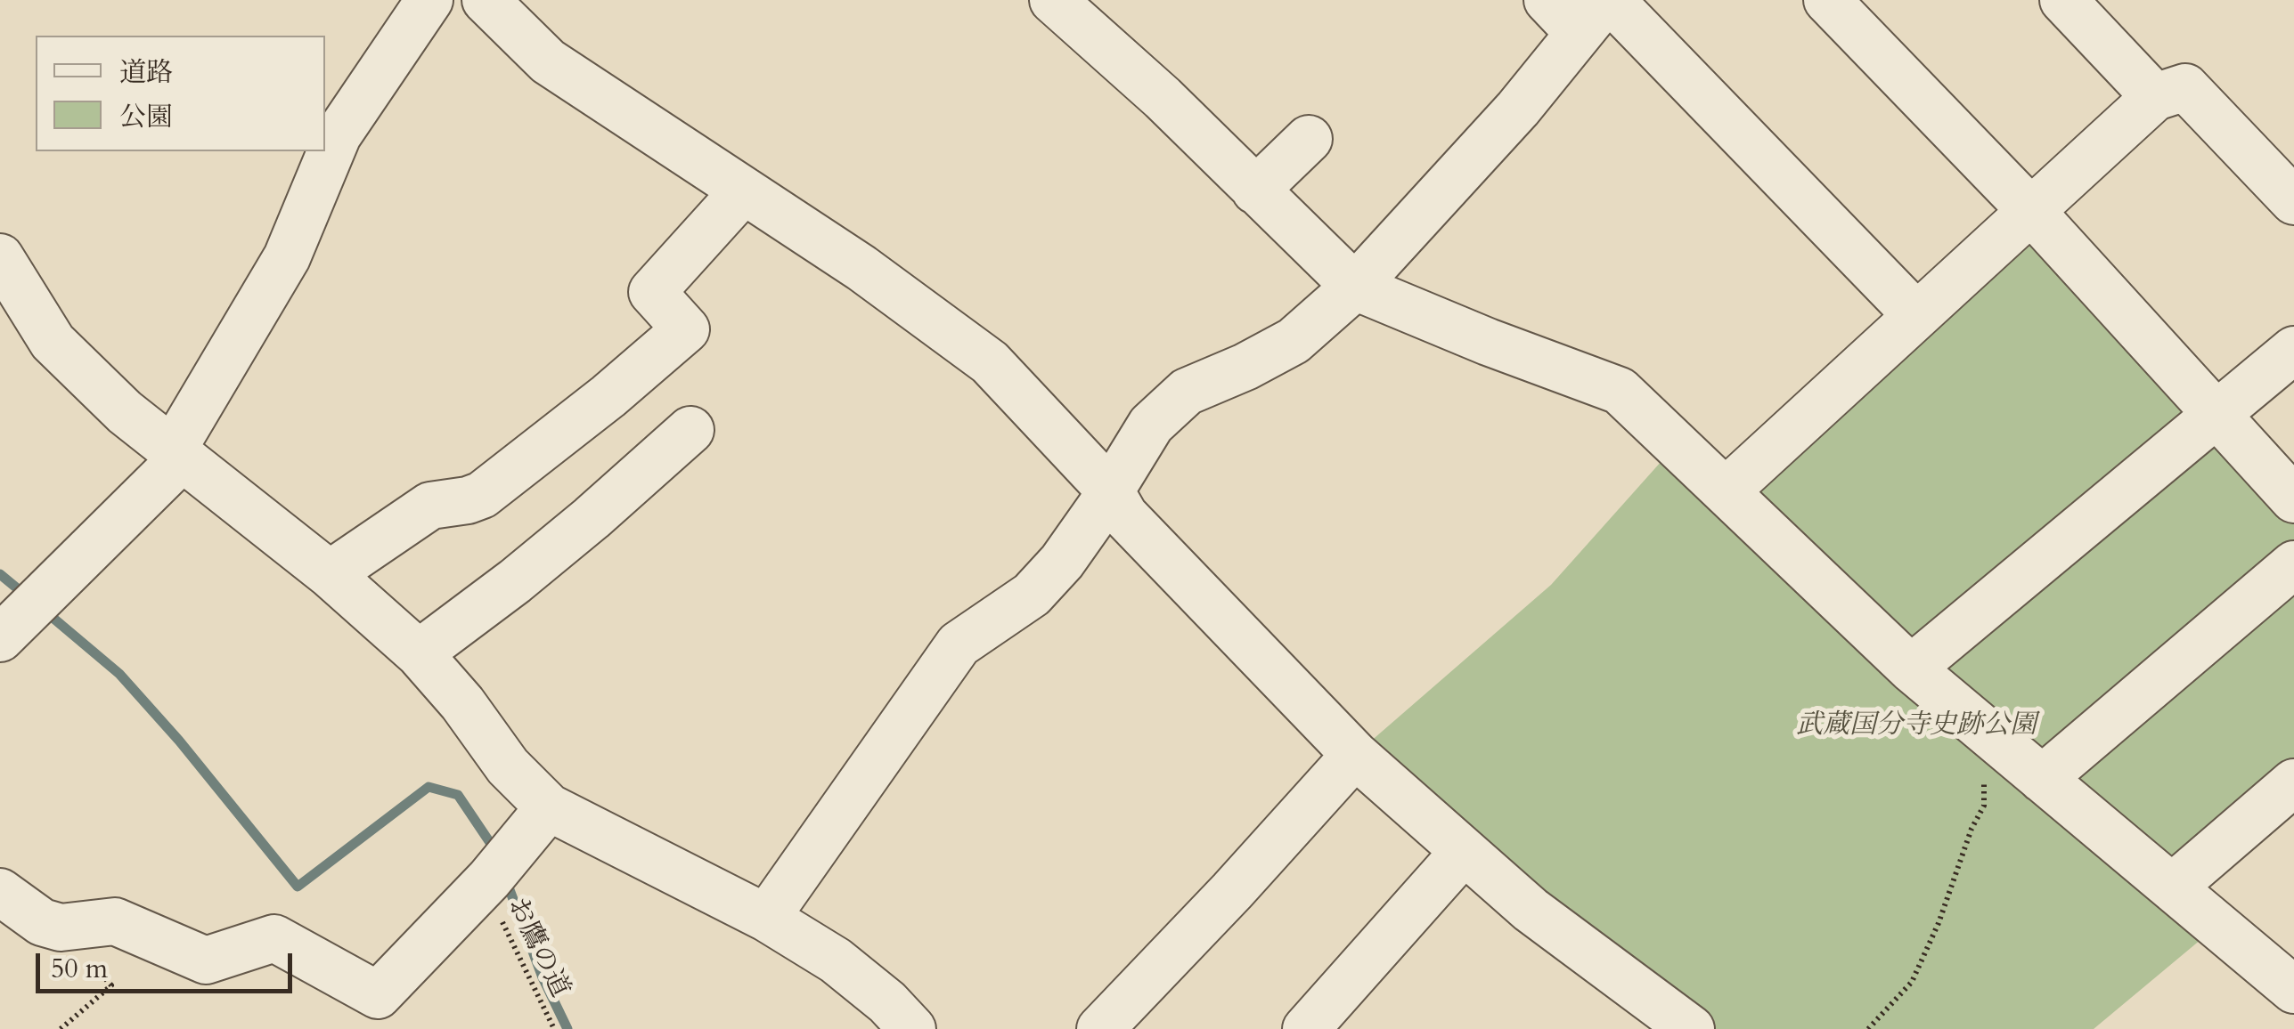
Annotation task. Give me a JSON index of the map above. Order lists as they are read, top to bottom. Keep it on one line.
{"streets":{"path":["お鷹の道"]},"parks":["武蔵国分寺史跡公園"],"legend":["道路","公園"],"scale_bar":"50 m"}
